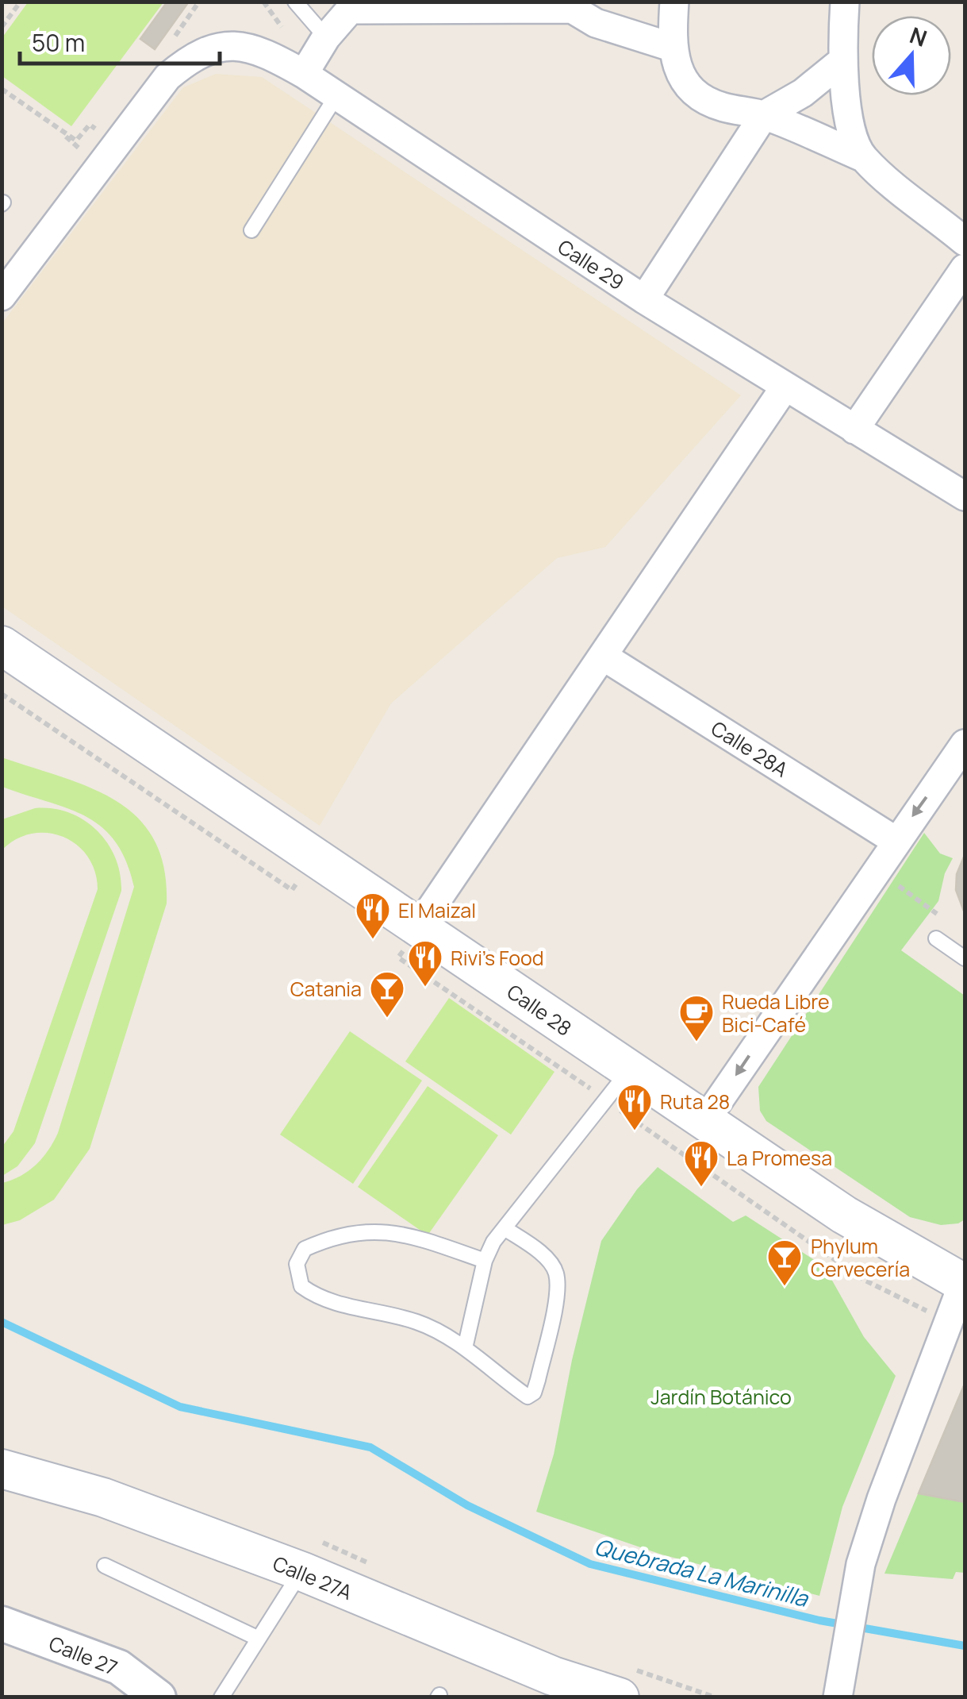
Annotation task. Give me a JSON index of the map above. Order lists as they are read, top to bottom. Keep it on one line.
{"streets":{"main road":["Calle 28","Calle 27A"],"street":["Calle 29","Calle 28A","Calle 27"]},"water":["Quebrada La Marinilla"],"parks":["Jardín Botánico"],"places":{"restaurant":["El Maizal","Rivi's Food","Ruta 28","La Promesa"],"bar":["Catania","Phylum Cervecería"],"cafe":["Rueda Libre Bici-Café"]},"scale_bar":"50 m","north":"top"}
